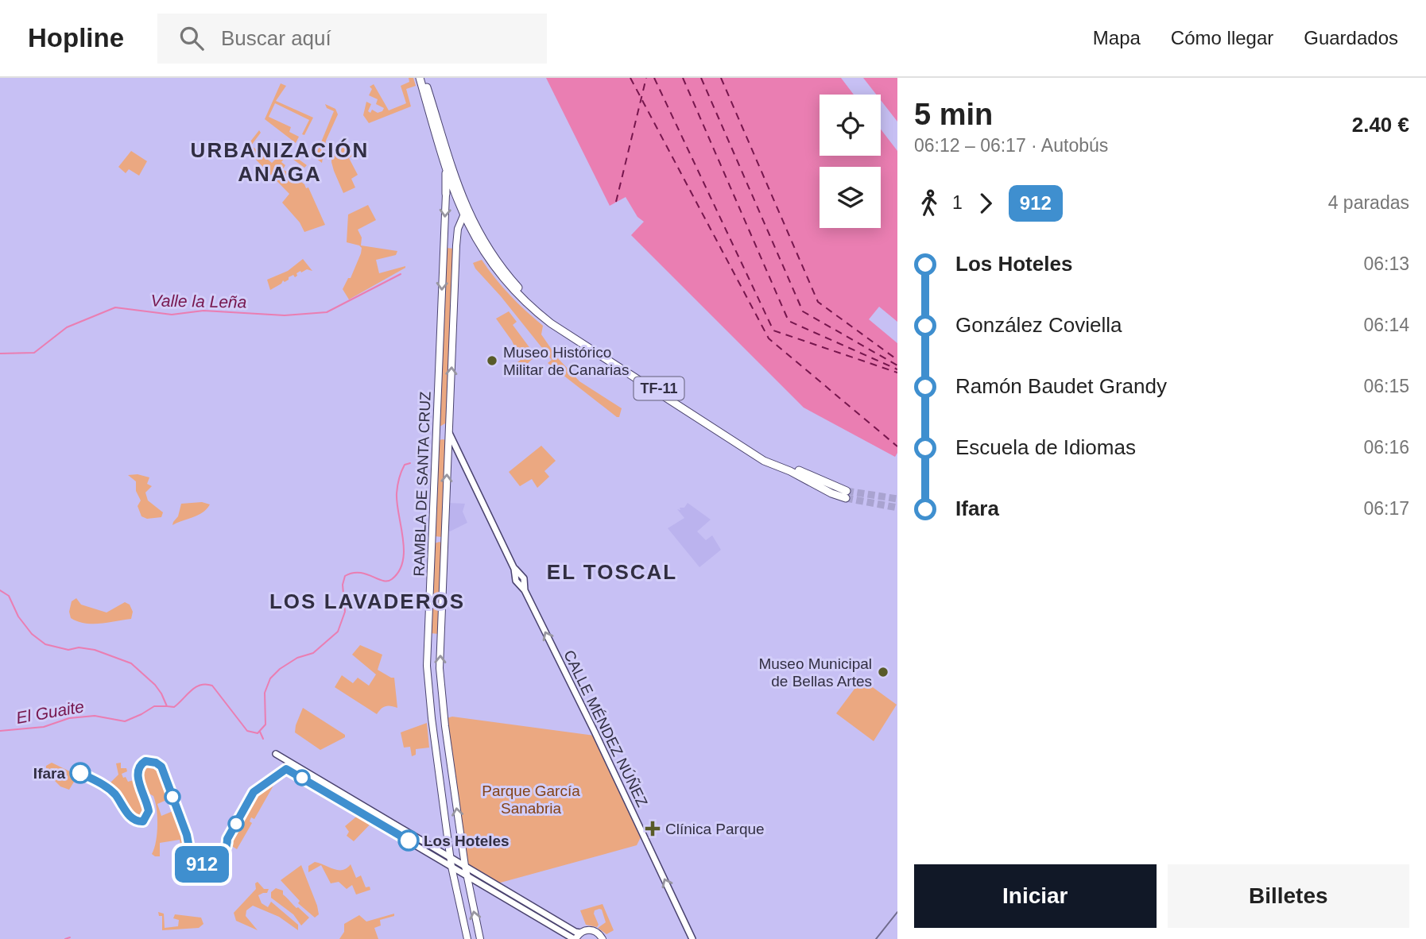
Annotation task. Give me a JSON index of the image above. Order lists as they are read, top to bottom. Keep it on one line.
{"streets":{"main road":["TF-11","RAMBLA DE SANTA CRUZ"],"street":["CALLE MÉNDEZ NÚÑEZ"]},"crossings":[["TF-11","RAMBLA DE SANTA CRUZ"],["RAMBLA DE SANTA CRUZ","CALLE MÉNDEZ NÚÑEZ"]],"one_way":["CALLE MÉNDEZ NÚÑEZ"],"districts":["URBANIZACIÓN ANAGA","EL TOSCAL","LOS LAVADEROS"],"water":["Valle la Leña","El Guaite"],"parks":["Parque García Sanabria"],"places":{"other":["Museo Histórico Militar de Canarias","Museo Municipal de Bellas Artes","Ifara","Los Hoteles"],"health":["Clínica Parque"]},"lines":["bus line 912"],"page":{"header":"Hopline","search":"Buscar aquí","nav":["Mapa","Cómo llegar","Guardados"],"on_map":"912","heading":["5 min","06:12 – 06:17 · Autobús","2.40 €"],"legs":["1","912","4 paradas"],"list":[{"name":"Los Hoteles","value":"06:13"},{"name":"González Coviella","value":"06:14"},{"name":"Ramón Baudet Grandy","value":"06:15"},{"name":"Escuela de Idiomas","value":"06:16"},{"name":"Ifara","value":"06:17"}],"buttons":["Iniciar","Billetes"]}}
